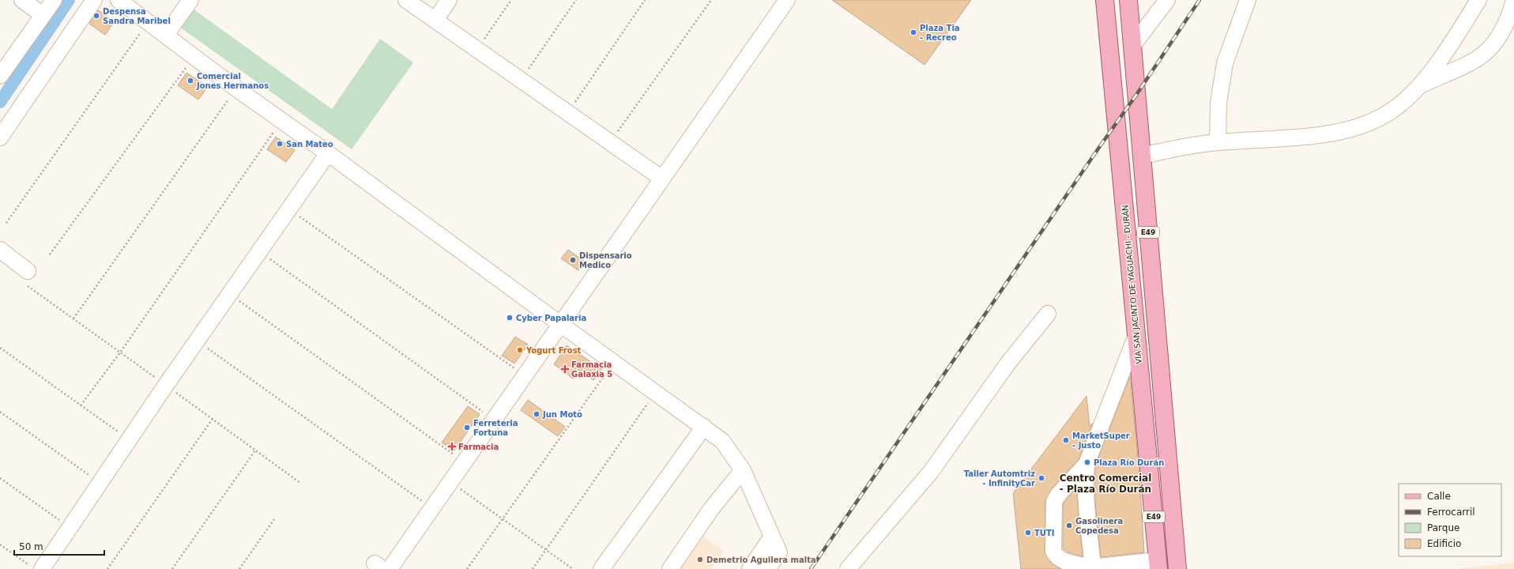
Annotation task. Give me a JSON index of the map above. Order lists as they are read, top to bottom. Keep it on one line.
{"streets":{"main road":["E49","VÍA SAN JACINTO DE YAGUACHI - DURÁN"]},"districts":["Centro Comercial - Plaza Río Durán"],"places":{"other":["Despensa Sandra Maribel","Plaza Tia - Recreo","Comercial Jones Hermanos","San Mateo","Dispensario Medico","Cyber Papalaria","Yogurt Frost","Jun Moto","Ferreteria Fortuna","MarketSuper - Justo","Plaza Río Durán","Taller Automtriz - InfinityCar","Gasolinera Copedesa","TUTI","Demetrio Aguilera malta"],"health":["Farmacia Galaxia 5","Farmacia"]},"legend":["Calle","Ferrocarril","Parque","Edificio"],"scale_bar":"50 m"}
